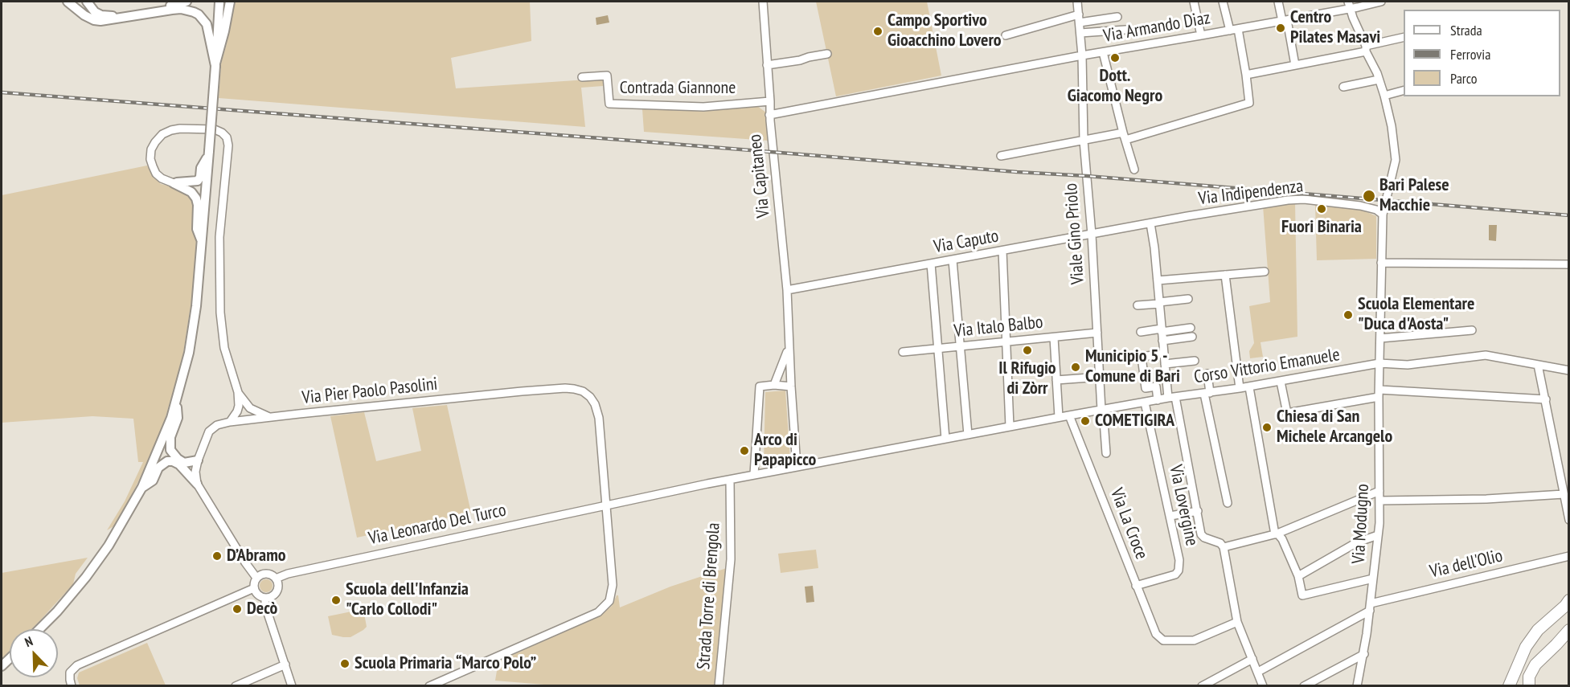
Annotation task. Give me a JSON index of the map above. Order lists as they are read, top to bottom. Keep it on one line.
{"streets":{"street":["Via Armando Diaz","Contrada Giannone","Via Capitaneo","Via Indipendenza","Viale Gino Priolo","Via Caputo","Via Italo Balbo","Corso Vittorio Emanuele","Via Pier Paolo Pasolini","Via Lovergine","Via La Croce","Via Modugno","Via Leonardo Del Turco","Via dell'Olio","Strada Torre di Brengola"]},"crossings":[["Via Armando Diaz","Via Capitaneo"],["Via Armando Diaz","Viale Gino Priolo"],["Via Armando Diaz","Via Modugno"],["Contrada Giannone","Via Capitaneo"],["Via Capitaneo","Via Caputo"],["Via Capitaneo","Corso Vittorio Emanuele"],["Via Capitaneo","Via Leonardo Del Turco"],["Via Indipendenza","Via Caputo"],["Via Indipendenza","Via Modugno"],["Viale Gino Priolo","Via Caputo"],["Viale Gino Priolo","Via Italo Balbo"],["Viale Gino Priolo","Corso Vittorio Emanuele"],["Corso Vittorio Emanuele","Via Lovergine"],["Corso Vittorio Emanuele","Via La Croce"],["Corso Vittorio Emanuele","Via Modugno"],["Corso Vittorio Emanuele","Via Leonardo Del Turco"],["Via Pier Paolo Pasolini","Via Leonardo Del Turco"],["Via Lovergine","Via La Croce"],["Via Modugno","Via dell'Olio"],["Via Leonardo Del Turco","Strada Torre di Brengola"]],"places":["Centro Pilates Masavi","Campo Sportivo Gioacchino Lovero","Dott. Giacomo Negro","Bari Palese Macchie","Fuori Binaria","Scuola Elementare \"Duca d'Aosta\"","Il Rifugio di Zòrr","Municipio 5 - Comune di Bari","COMETIGIRA","Chiesa di San Michele Arcangelo","Arco di Papapicco","D’Abramo","Scuola dell'Infanzia \"Carlo Collodi\"","Decò","Scuola Primaria “Marco Polo”"],"legend":["Strada","Ferrovia","Parco"],"north":"top left"}
